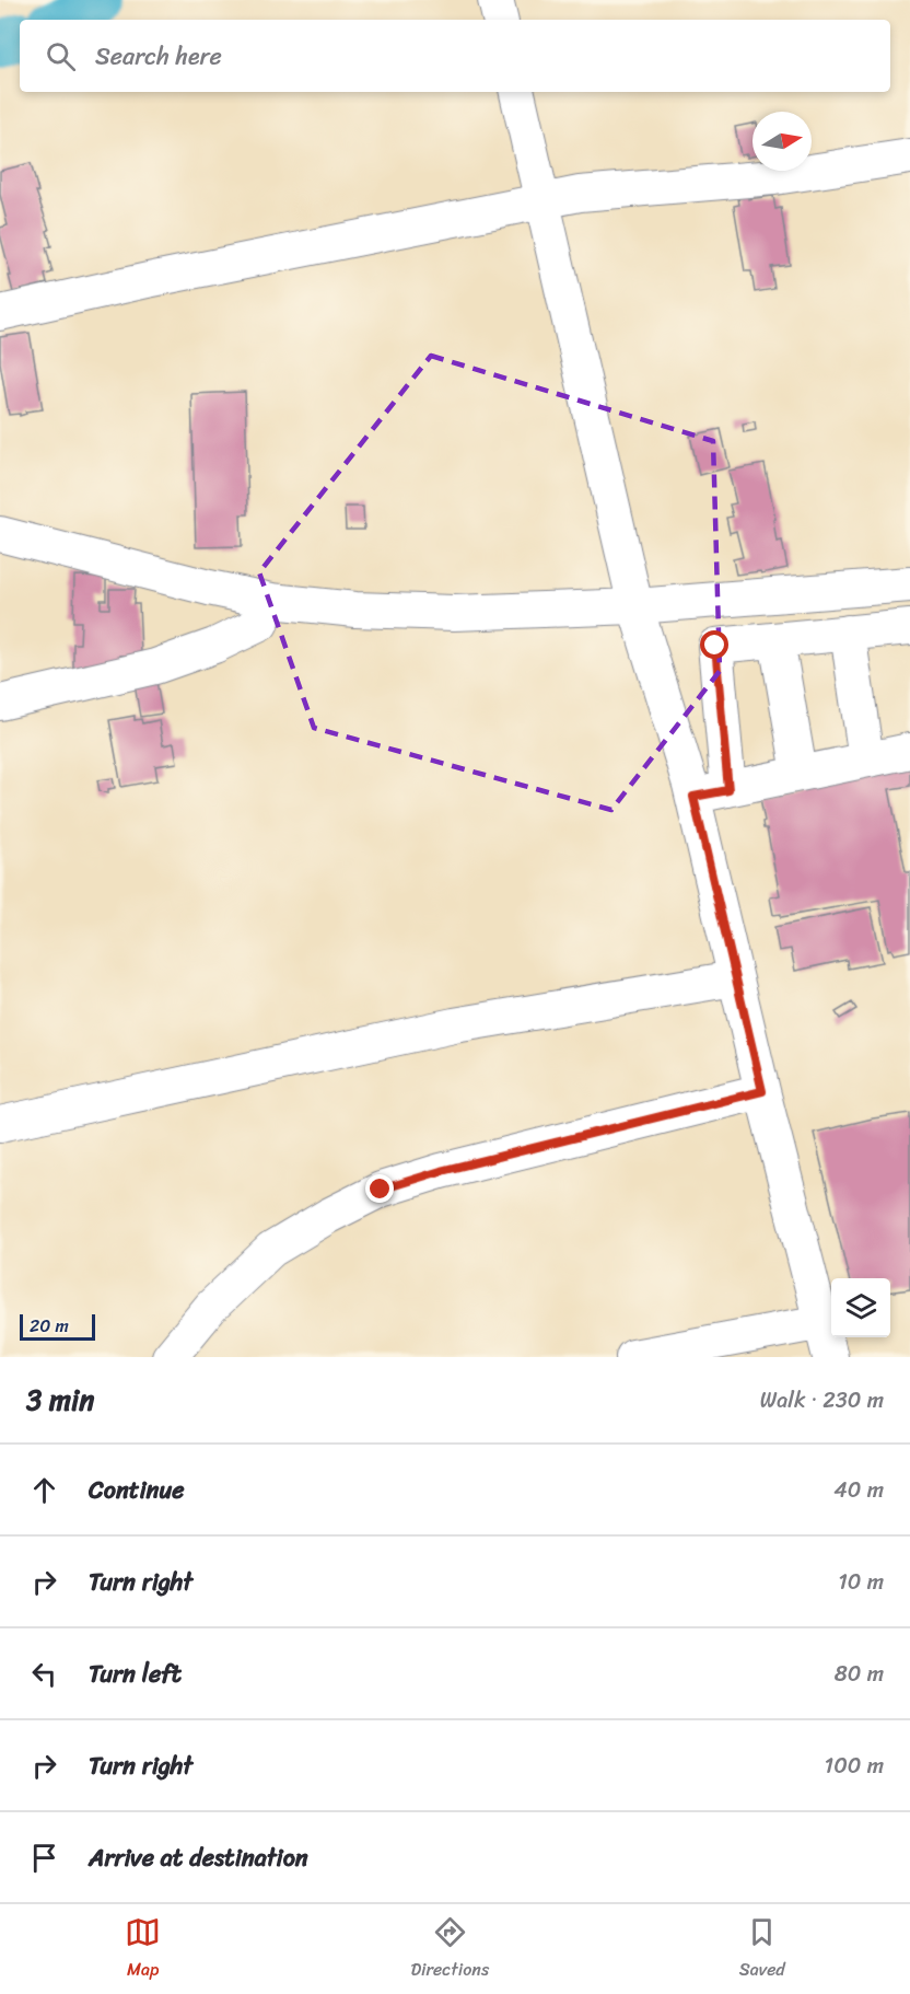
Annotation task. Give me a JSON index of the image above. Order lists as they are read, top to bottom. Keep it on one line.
{"scale_bar":"20 m","north":"right","page":{"search":"Search here","scale":"20 m","heading":["3 min","Walk · 230 m"],"list":[["Continue","40 m"],["Turn right","10 m"],["Turn left","80 m"],["Turn right","100 m"],"Arrive at destination"],"nav":["Map","Directions","Saved"]}}
